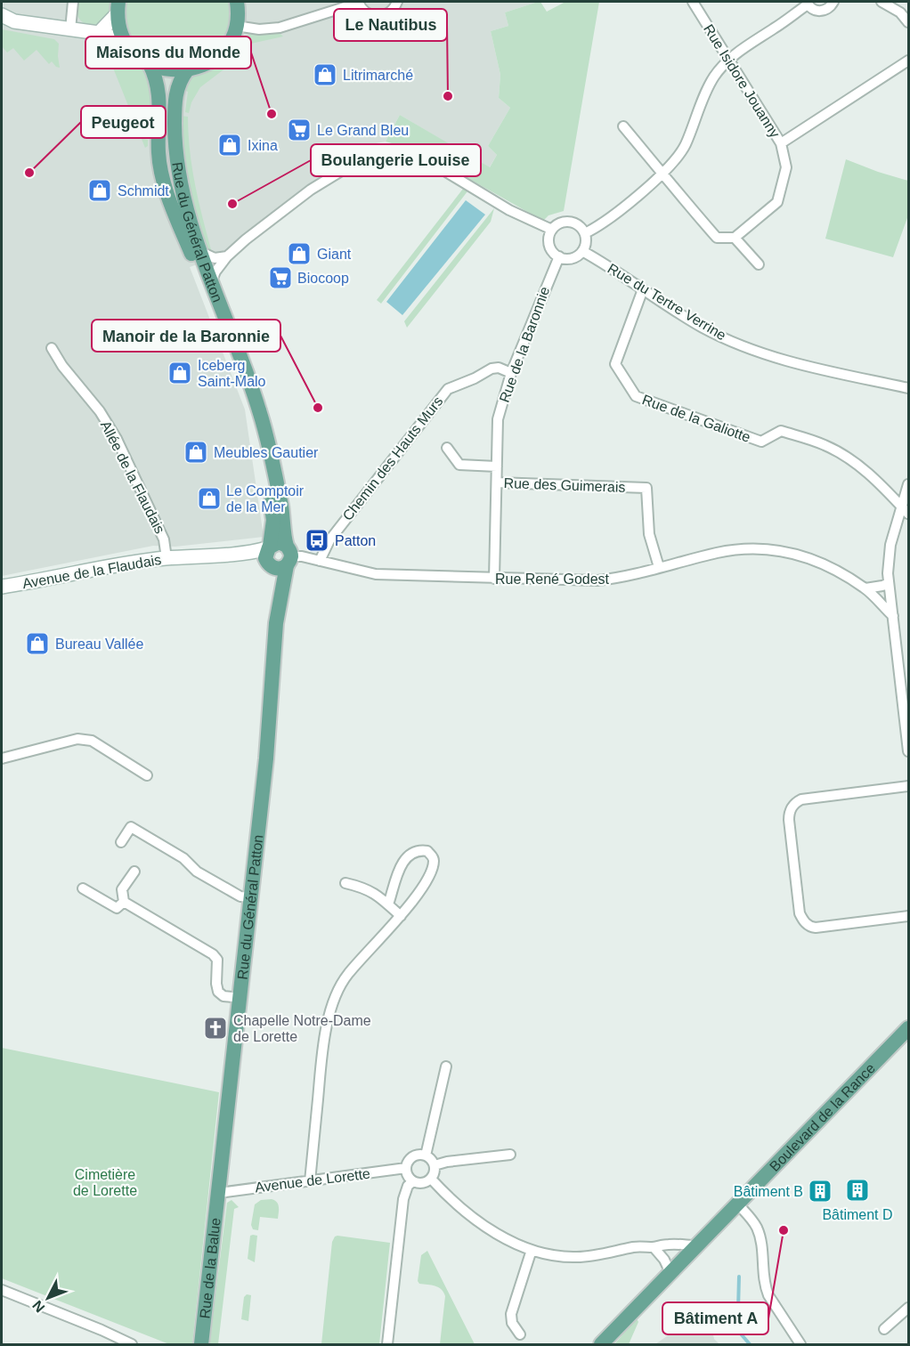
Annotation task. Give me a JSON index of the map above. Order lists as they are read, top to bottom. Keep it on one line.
{"streets":{"main road":["Rue du Général Patton","Boulevard de la Rance","Rue de la Balue"],"street":["Rue Isidore Jouanny","Rue du Tertre Verrine","Rue de la Baronnie","Rue de la Galiotte","Chemin des Hauts Murs","Allée de la Flaudais","Rue des Guimerais","Avenue de la Flaudais","Rue René Godest","Avenue de Lorette"]},"crossings":[["Rue du Général Patton","Avenue de la Flaudais"],["Rue du Général Patton","Rue René Godest"],["Rue du Général Patton","Avenue de Lorette"],["Rue du Général Patton","Rue de la Balue"],["Rue du Tertre Verrine","Rue de la Baronnie"],["Rue du Tertre Verrine","Rue de la Galiotte"],["Rue de la Baronnie","Chemin des Hauts Murs"],["Rue de la Baronnie","Rue des Guimerais"],["Chemin des Hauts Murs","Rue René Godest"],["Allée de la Flaudais","Avenue de la Flaudais"],["Rue des Guimerais","Rue René Godest"],["Avenue de la Flaudais","Rue René Godest"],["Avenue de Lorette","Rue de la Balue"]],"parks":["Cimetière de Lorette"],"places":{"shop":["Litrimarché","Ixina","Schmidt","Giant","Iceberg Saint-Malo","Meubles Gautier","Le Comptoir de la Mer","Bureau Vallée"],"other":["Le Nautibus","Maisons du Monde","Peugeot","Boulangerie Louise","Manoir de la Baronnie","Bâtiment A"],"supermarket":["Le Grand Bleu","Biocoop"],"bus stop":["Patton"],"church":["Chapelle Notre-Dame de Lorette"],"building":["Bâtiment D","Bâtiment B"]},"north":"bottom left"}
